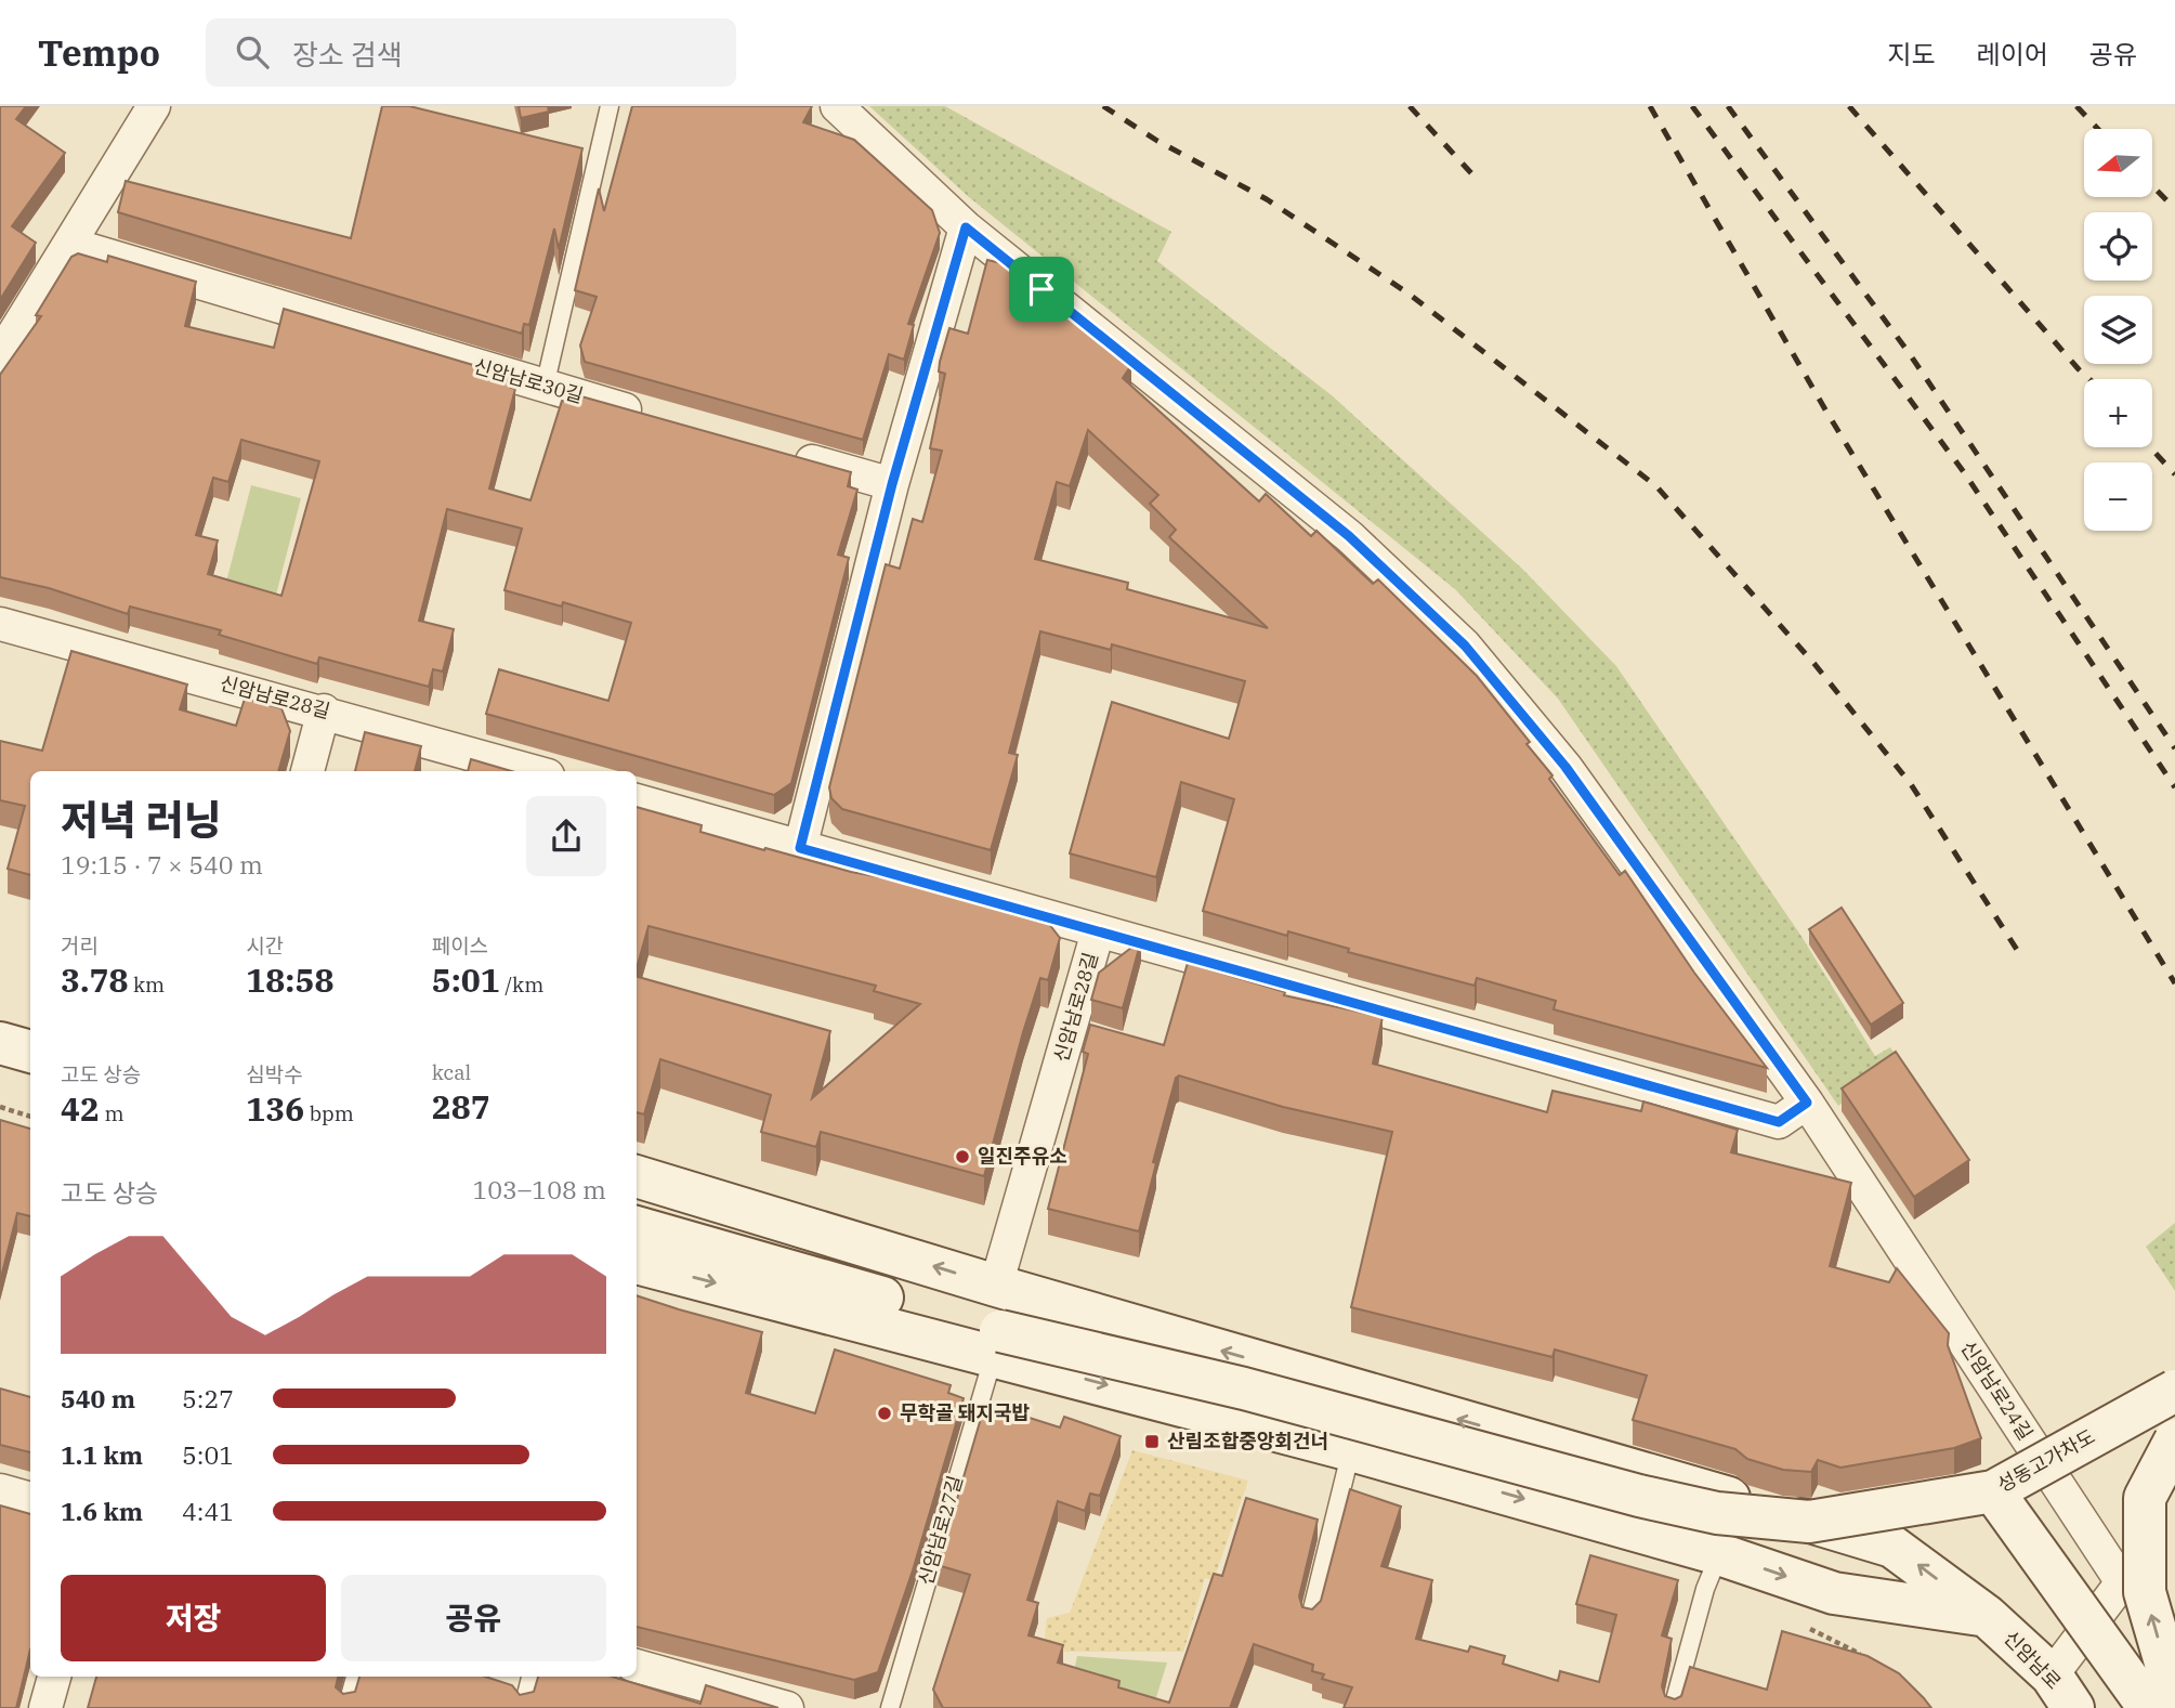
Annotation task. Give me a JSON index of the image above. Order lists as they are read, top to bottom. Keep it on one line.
{"streets":{"main road":["성동고가차도","신암남로"],"street":["신암남로30길","신암남로28길","신암남로24길"],"lane":["신암남로27길"]},"crossings":[["신암남로28길","신암남로"],["신암남로24길","신암남로"]],"places":{"other":["일진주유소","무학골 돼지국밥"],"transit":["산림조합중앙회건너"]},"north":"left","page":{"header":"Tempo","search":"장소 검색","nav":["지도","레이어","공유"],"map_buttons":["+","−"],"heading":["저녁 러닝","19:15 · 7 × 540 m"],"stats":[["거리","3.78 km"],["시간","18:58"],["페이스","5:01 /km"],["고도 상승","42 m"],["심박수","136 bpm"],["kcal","287"]],"chart":["고도 상승","103–108 m"],"list":[{"name":"540 m","note":"5:27"},{"name":"1.1 km","note":"5:01"},{"name":"1.6 km","note":"4:41"}],"buttons":["저장","공유"]}}
